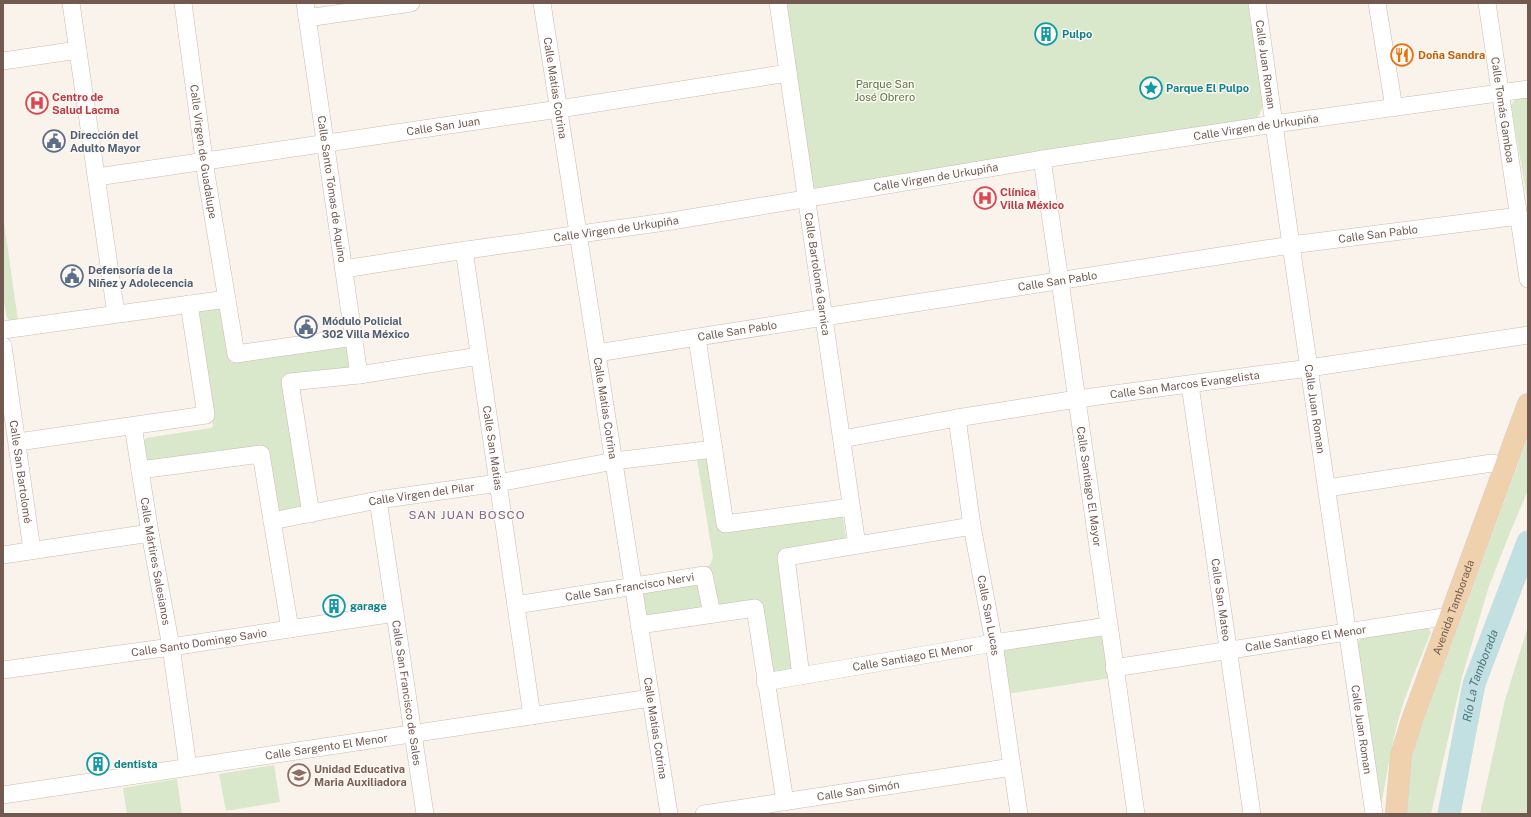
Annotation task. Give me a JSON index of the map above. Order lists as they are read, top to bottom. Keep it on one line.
{"streets":{"main road":["Avenida Tamborada"],"street":["Calle Juan Roman","Calle Matías Cotrina","Calle Tomás Gamboa","Calle San Juan","Calle Virgen de Urkupiña","Calle Virgen de Guadalupe","Calle Santo Tómas de Aquino","Calle San Pablo","Calle Bartolomé Garnica","Calle San Marcos Evangelista","Calle San Matias","Calle San Bartolomé","Calle Santiago El Mayor","Calle Virgen del Pilar","Calle Mártires Salesianos","Calle San Francisco Nervi","Calle San Mateo","Calle San Lucas","Calle Santiago El Menor","Calle Santo Domingo Savio","Calle San Francisco de Sales","Calle Sargento El Menor","Calle San Simón"]},"crossings":[["Calle Juan Roman","Calle Virgen de Urkupiña"],["Calle Juan Roman","Calle San Pablo"],["Calle Juan Roman","Calle San Marcos Evangelista"],["Calle Juan Roman","Calle Santiago El Menor"],["Calle Matías Cotrina","Calle San Juan"],["Calle Matías Cotrina","Calle Virgen de Urkupiña"],["Calle Matías Cotrina","Calle San Pablo"],["Calle Matías Cotrina","Calle Virgen del Pilar"],["Calle Matías Cotrina","Calle San Francisco Nervi"],["Calle Matías Cotrina","Calle Sargento El Menor"],["Calle Tomás Gamboa","Calle Virgen de Urkupiña"],["Calle Tomás Gamboa","Calle San Pablo"],["Calle San Juan","Calle Virgen de Guadalupe"],["Calle San Juan","Calle Santo Tómas de Aquino"],["Calle San Juan","Calle Bartolomé Garnica"],["Calle Virgen de Urkupiña","Calle Santo Tómas de Aquino"],["Calle Virgen de Urkupiña","Calle Bartolomé Garnica"],["Calle Virgen de Urkupiña","Calle San Matias"],["Calle Virgen de Urkupiña","Calle Santiago El Mayor"],["Calle Virgen de Guadalupe","Calle Santo Tómas de Aquino"],["Calle San Pablo","Calle Bartolomé Garnica"],["Calle San Pablo","Calle Santiago El Mayor"],["Calle Bartolomé Garnica","Calle San Marcos Evangelista"],["Calle San Marcos Evangelista","Calle Santiago El Mayor"],["Calle San Marcos Evangelista","Calle San Mateo"],["Calle San Marcos Evangelista","Calle San Lucas"],["Calle San Matias","Calle Virgen del Pilar"],["Calle San Matias","Calle San Francisco Nervi"],["Calle San Matias","Calle Sargento El Menor"],["Calle Santiago El Mayor","Calle Santiago El Menor"],["Calle Virgen del Pilar","Calle San Francisco de Sales"],["Calle Mártires Salesianos","Calle Santo Domingo Savio"],["Calle Mártires Salesianos","Calle Sargento El Menor"],["Calle San Mateo","Calle Santiago El Menor"],["Avenida Tamborada","Calle Santiago El Menor"],["Calle San Lucas","Calle Santiago El Menor"],["Calle San Lucas","Calle San Simón"],["Calle Santo Domingo Savio","Calle San Francisco de Sales"],["Calle San Francisco de Sales","Calle Sargento El Menor"]],"districts":["SAN JUAN BOSCO"],"water":["Río La Tamborada"],"parks":["Parque San José Obrero"],"places":{"building":["Pulpo","garage","dentista"],"restaurant":["Doña Sandra"],"place":["Parque El Pulpo"],"hospital":["Centro de Salud Lacma","Clínica Villa México"],"public building":["Dirección del Adulto Mayor","Defensoría de la Niñez y Adolecencia","Módulo Policial 302 Villa México"],"school or university":["Unidad Educativa Maria Auxiliadora"]}}
